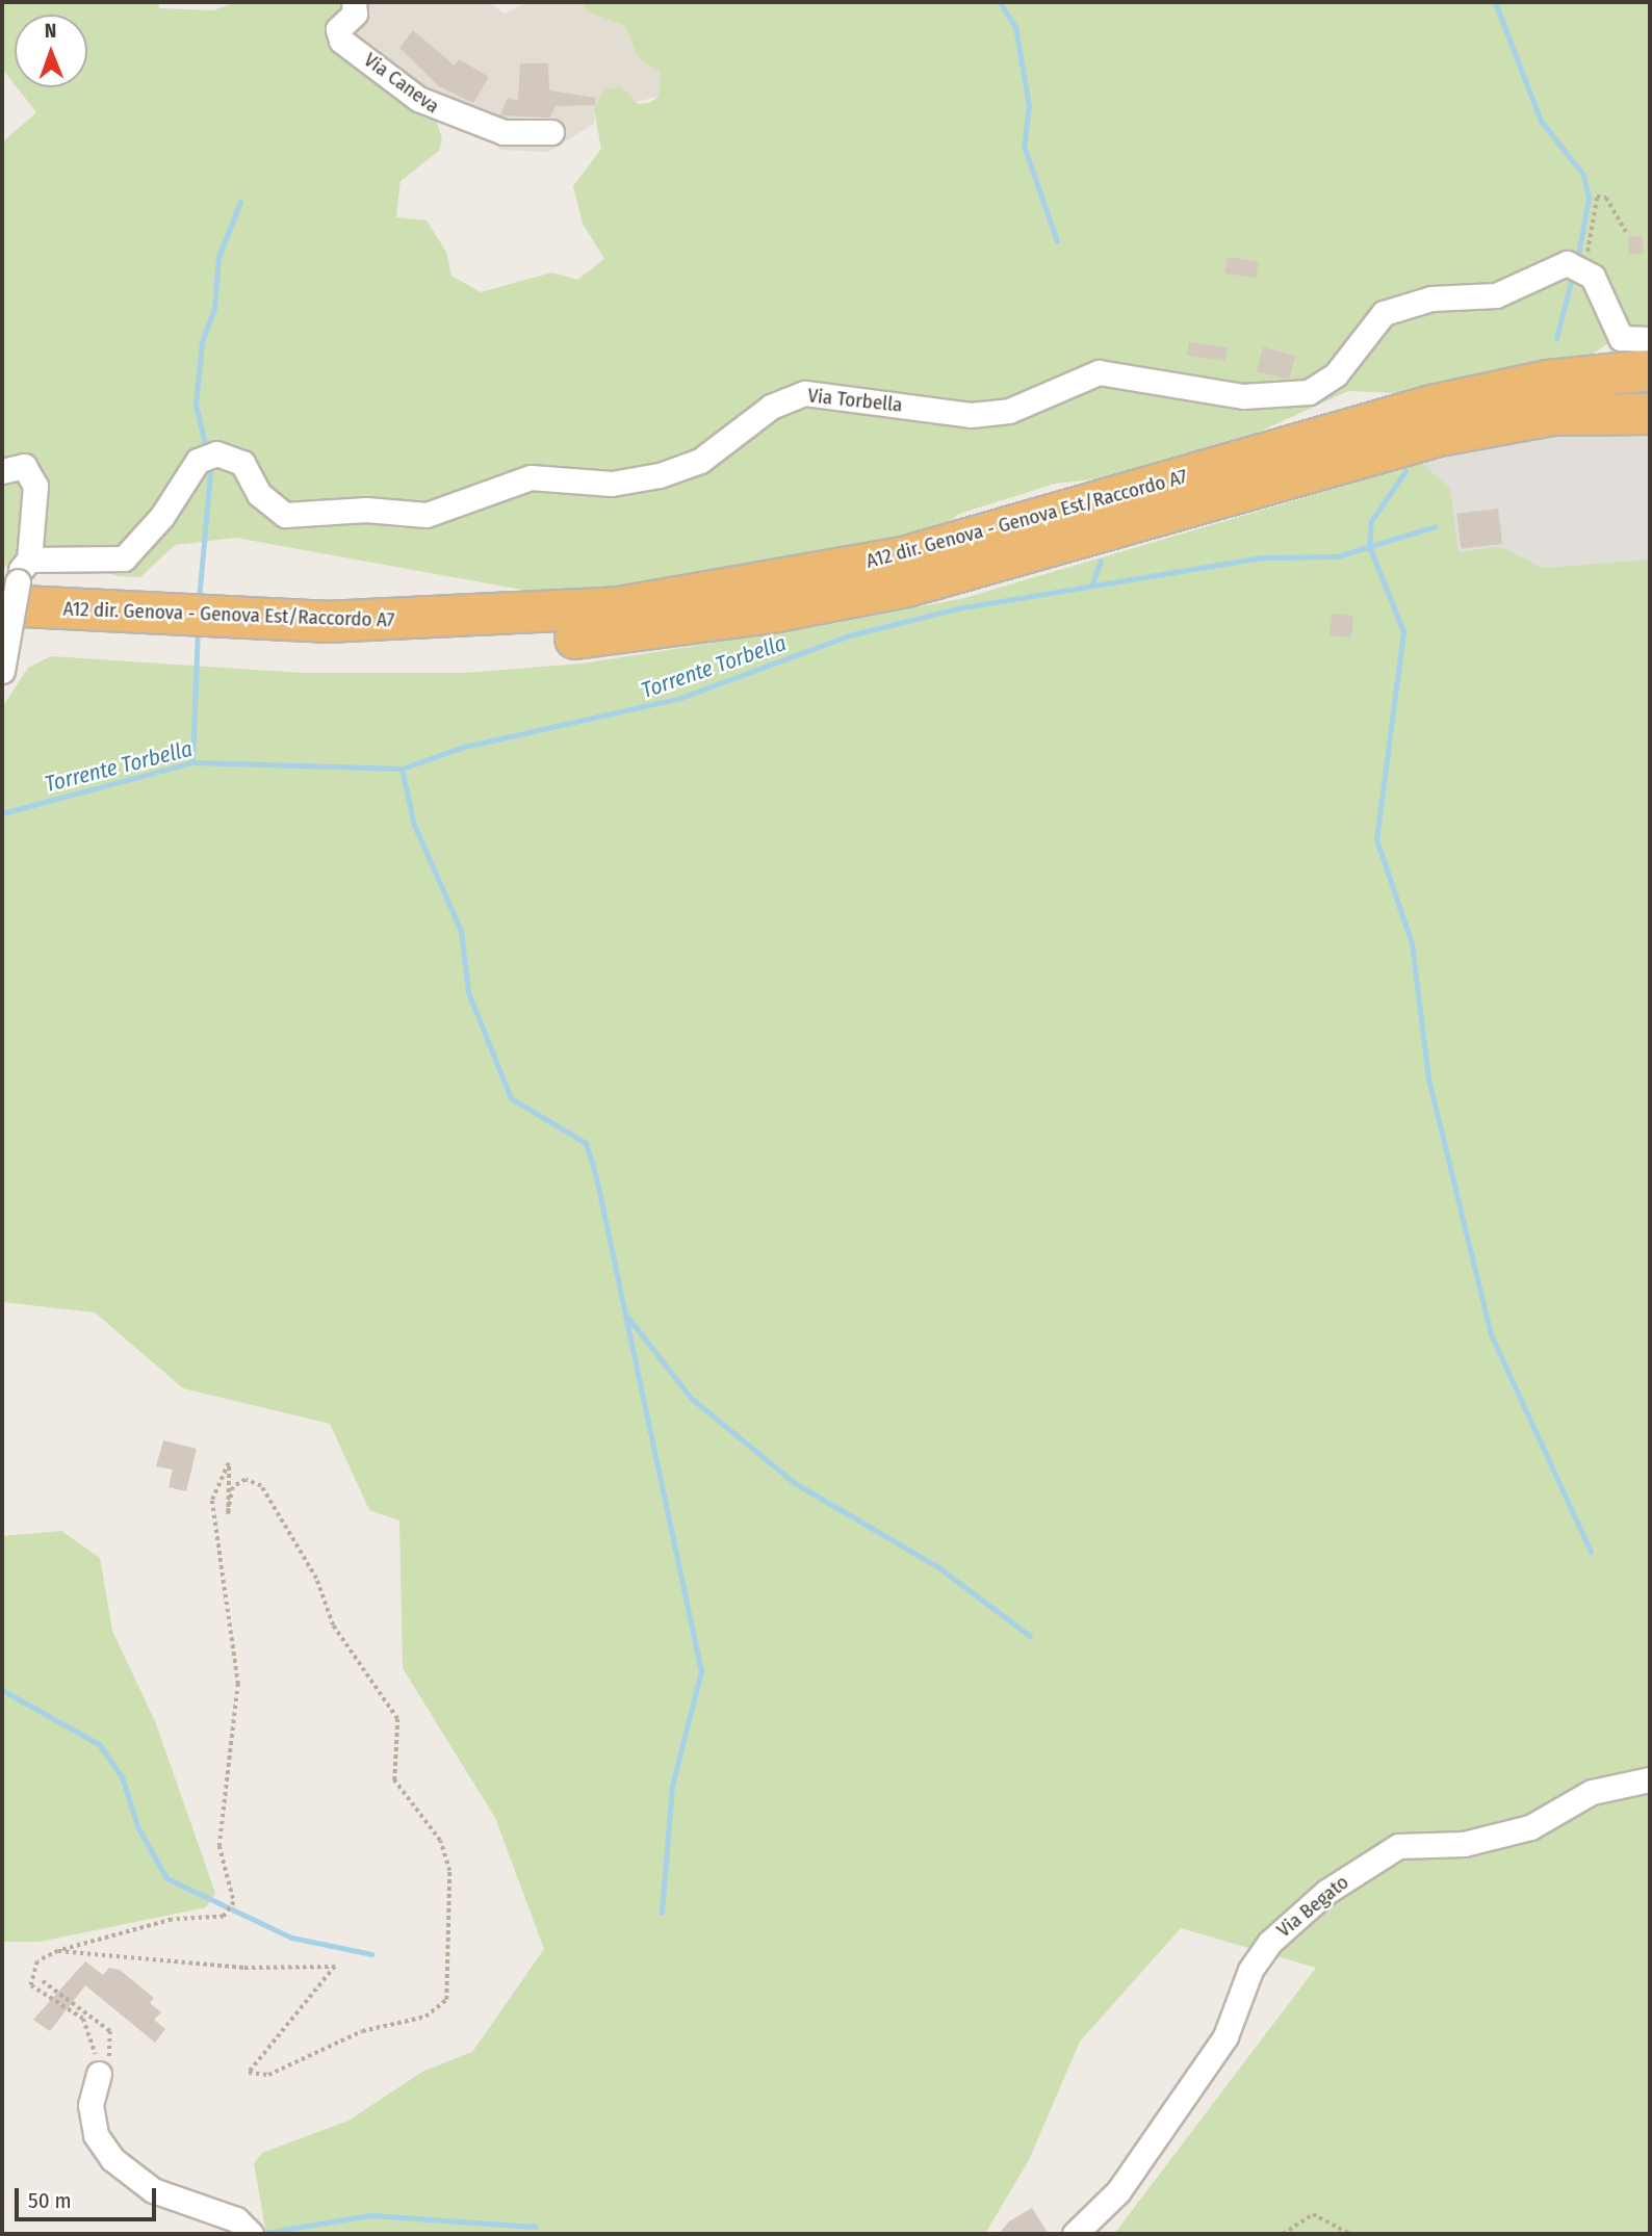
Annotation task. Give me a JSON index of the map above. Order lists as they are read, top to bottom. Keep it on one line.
{"streets":{"highway":["A12 dir. Genova - Genova Est/Raccordo A7"],"street":["Via Caneva","Via Torbella","Via Begato"]},"water":["Torrente Torbella"],"scale_bar":"50 m","north":"top"}
